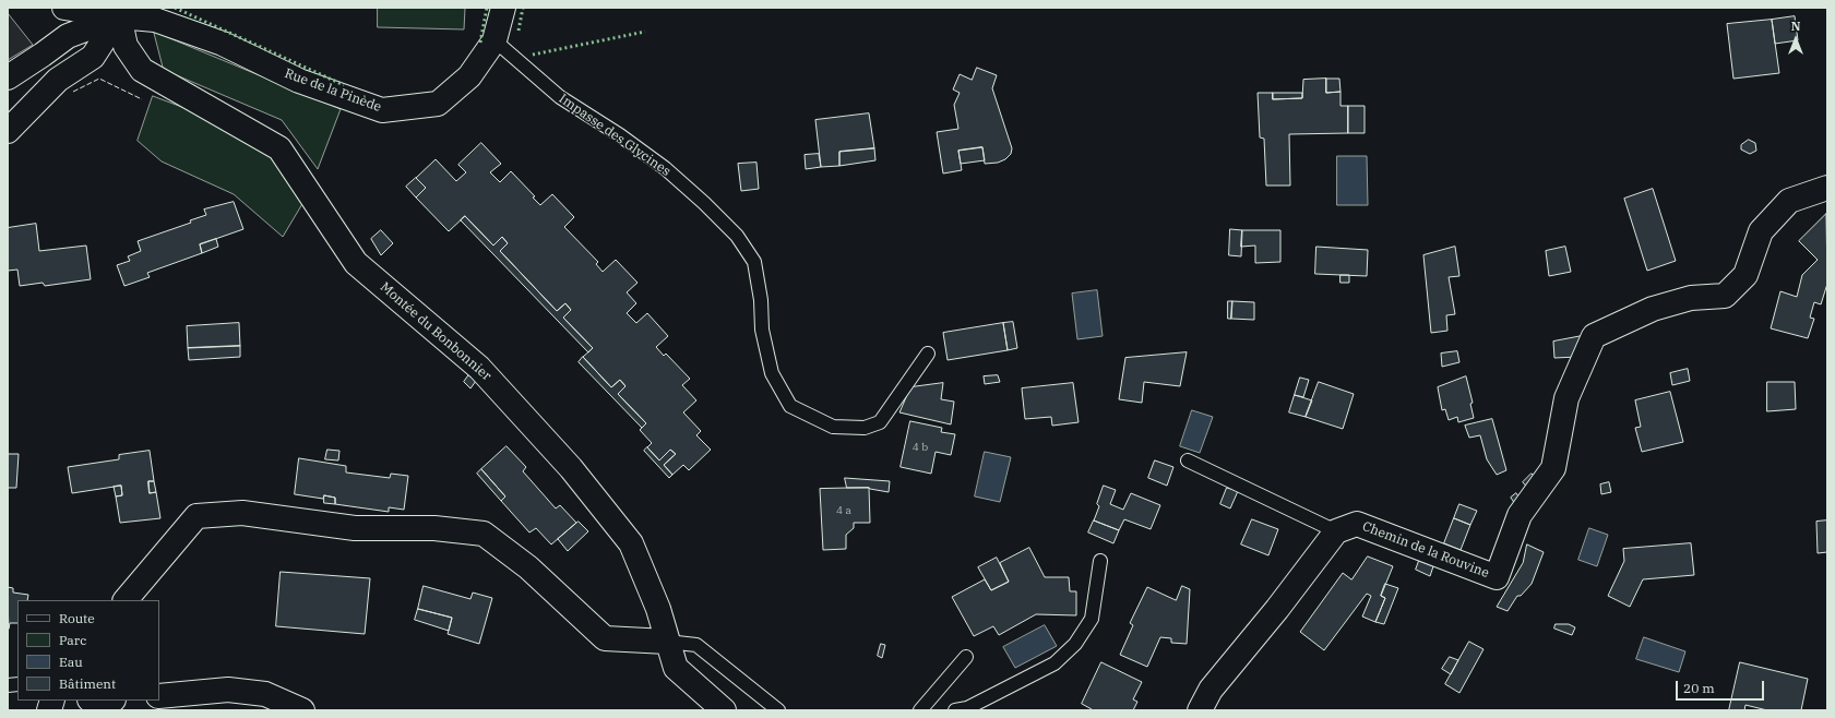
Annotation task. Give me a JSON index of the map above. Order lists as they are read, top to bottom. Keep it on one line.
{"streets":{"street":["Rue de la Pinède","Montée du Bonbonnier","Chemin de la Rouvine"],"lane":["Impasse des Glycines"]},"crossings":[["Rue de la Pinède","Impasse des Glycines"],["Rue de la Pinède","Montée du Bonbonnier"]],"house_numbers":["4 b","4 a"],"legend":["Route","Parc","Eau","Bâtiment"],"scale_bar":"20 m","north":"top"}
